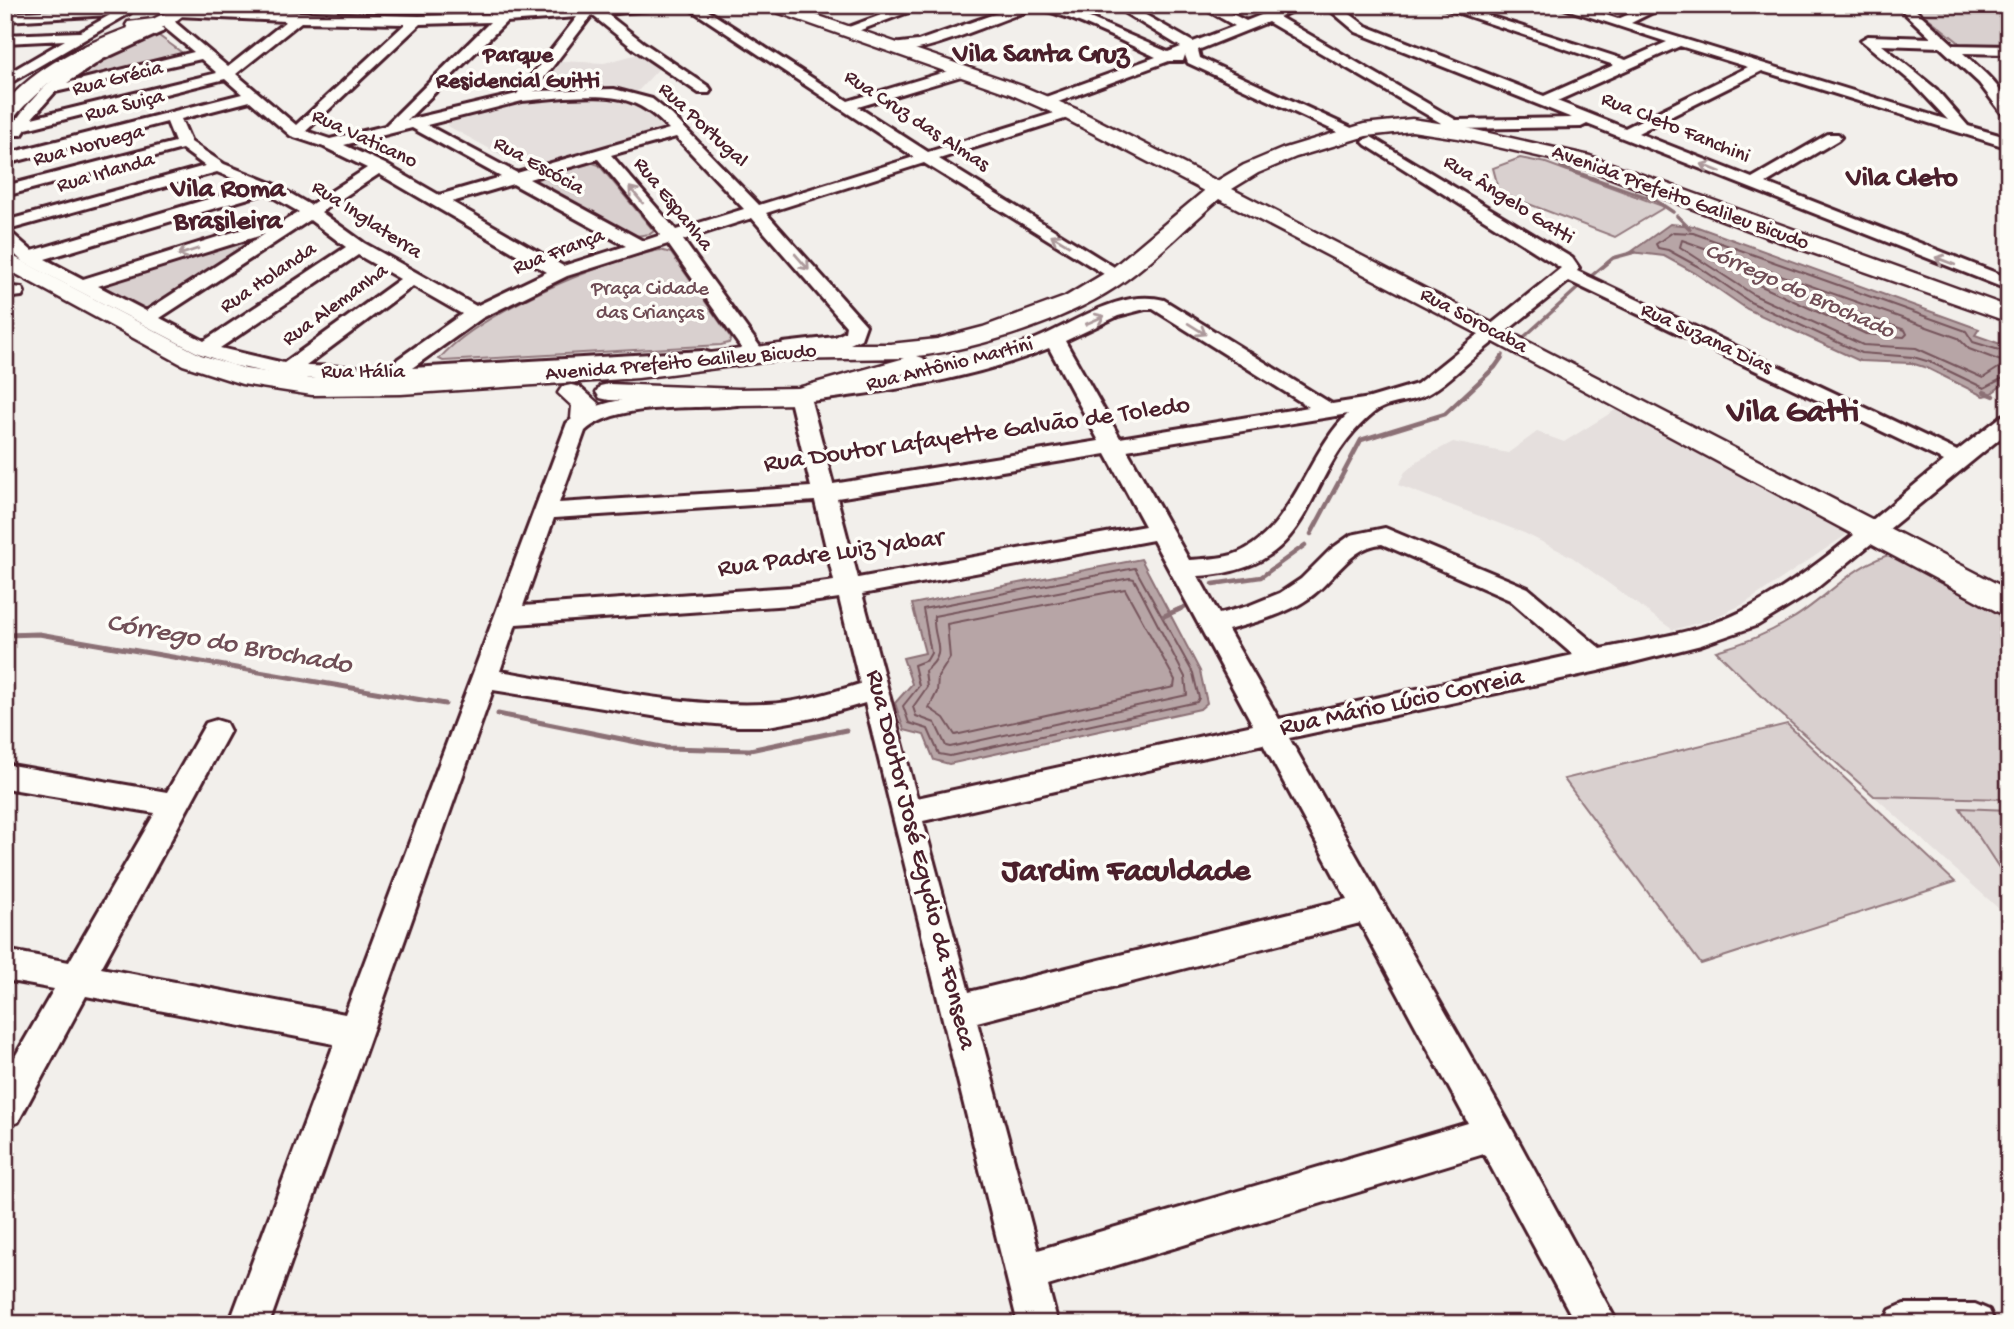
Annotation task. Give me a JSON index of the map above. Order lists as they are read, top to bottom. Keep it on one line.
{"streets":{"main road":["Avenida Prefeito Galileu Bicudo","Rua Sorocaba"],"street":["Rua Grécia","Rua Suiça","Rua Cruz das Almas","Rua Portugal","Rua Cleto Fanchini","Rua Vaticano","Rua Noruega","Rua Escócia","Rua Irlanda","Rua Ângelo Gatti","Rua Espanha","Rua Inglaterra","Rua França","Rua Holanda","Rua Alemanha","Rua Suzana Dias","Rua Antônio Martini","Rua Itália","Rua Doutor Lafayette Galvão de Toledo","Rua Padre Luiz Yabar","Rua Mário Lúcio Correia","Rua Doutor José Egydio da Fonseca"]},"crossings":[["Rua Grécia","Rua Vaticano"],["Rua Suiça","Rua Vaticano"],["Rua Cruz das Almas","Avenida Prefeito Galileu Bicudo"],["Rua Cruz das Almas","Rua França"],["Rua Portugal","Rua Vaticano"],["Rua Portugal","Rua Escócia"],["Rua Portugal","Avenida Prefeito Galileu Bicudo"],["Rua Portugal","Rua Espanha"],["Rua Portugal","Rua França"],["Rua Portugal","Rua Itália"],["Rua Vaticano","Rua França"],["Rua Noruega","Rua Inglaterra"],["Rua Escócia","Rua França"],["Rua Irlanda","Rua Inglaterra"],["Avenida Prefeito Galileu Bicudo","Rua Ângelo Gatti"],["Avenida Prefeito Galileu Bicudo","Rua Espanha"],["Avenida Prefeito Galileu Bicudo","Rua Sorocaba"],["Avenida Prefeito Galileu Bicudo","Rua Antônio Martini"],["Avenida Prefeito Galileu Bicudo","Rua Itália"],["Avenida Prefeito Galileu Bicudo","Rua Doutor José Egydio da Fonseca"],["Rua Ângelo Gatti","Rua Sorocaba"],["Rua Ângelo Gatti","Rua Suzana Dias"],["Rua Ângelo Gatti","Rua Doutor Lafayette Galvão de Toledo"],["Rua Espanha","Rua França"],["Rua Espanha","Rua Itália"],["Rua Inglaterra","Rua França"],["Rua Inglaterra","Rua Holanda"],["Rua Inglaterra","Rua Alemanha"],["Rua França","Rua Sorocaba"],["Rua França","Rua Itália"],["Rua Holanda","Rua Itália"],["Rua Alemanha","Rua Itália"],["Rua Sorocaba","Rua Mário Lúcio Correia"],["Rua Suzana Dias","Rua Mário Lúcio Correia"],["Rua Antônio Martini","Rua Doutor Lafayette Galvão de Toledo"],["Rua Antônio Martini","Rua Doutor José Egydio da Fonseca"],["Rua Doutor Lafayette Galvão de Toledo","Rua Doutor José Egydio da Fonseca"],["Rua Padre Luiz Yabar","Rua Doutor José Egydio da Fonseca"],["Rua Mário Lúcio Correia","Rua Doutor José Egydio da Fonseca"]],"one_way":["Rua Espanha","Rua Antônio Martini"],"districts":["Vila Santa Cruz","Parque Residencial Guitti","Vila Cleto","Vila Roma Brasileira","Vila Gatti","Jardim Faculdade"],"water":["Córrego do Brochado"],"parks":["Praça Cidade das Crianças"]}
